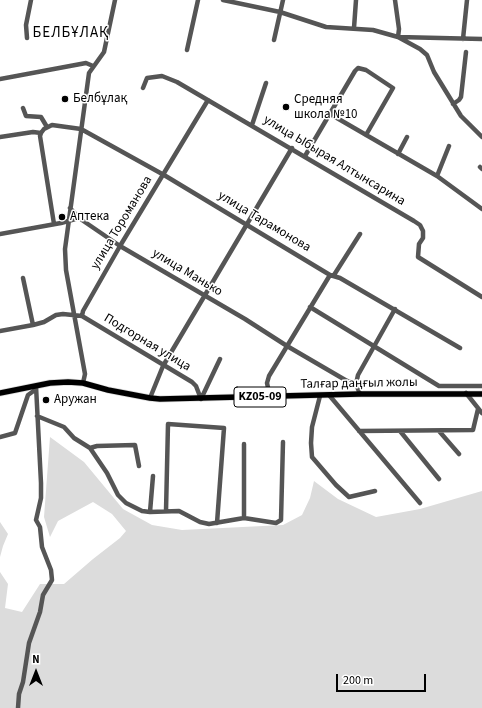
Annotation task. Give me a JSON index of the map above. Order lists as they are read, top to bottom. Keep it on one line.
{"streets":{"main road":["Талғар даңғыл жолы","KZ05-09"],"street":["улица Ыбырая Алтынсарина","улица Тарамонова","улица Тороманова","улица Манько","Подгорная улица"]},"crossings":[["улица Ыбырая Алтынсарина","улица Тороманова"],["улица Тарамонова","улица Тороманова"],["улица Тороманова","улица Манько"],["улица Тороманова","Подгорная улица"],["Подгорная улица","Талғар даңғыл жолы"]],"districts":["БЕЛБҰЛАҚ"],"places":["Белбұлақ","Средняя школа №10","Аптека","Аружан"],"scale_bar":"200 m","north":"top"}
